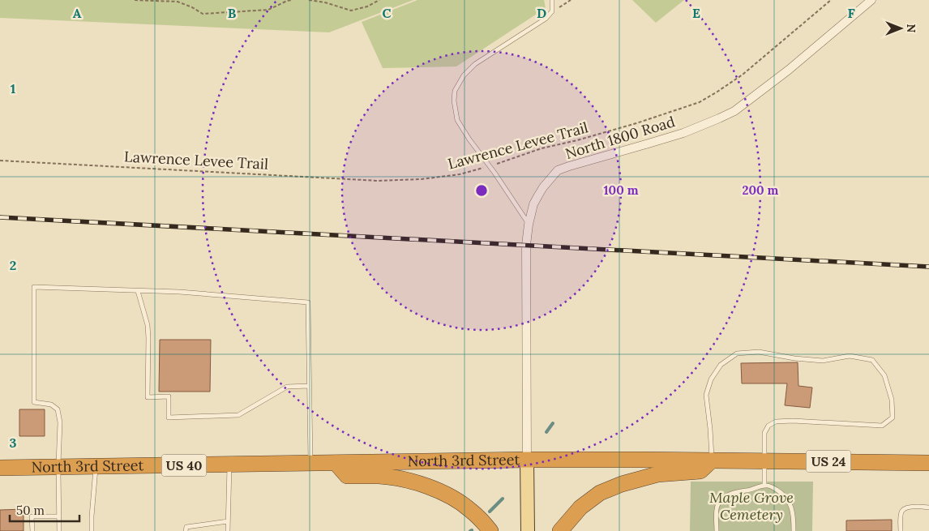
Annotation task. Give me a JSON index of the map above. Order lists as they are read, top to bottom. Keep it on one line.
{"streets":{"highway":["North 3rd Street","US 24","US 40"],"street":["North 1800 Road"],"path":["Lawrence Levee Trail"]},"crossings":[["North 1800 Road","North 3rd Street"]],"parks":["Maple Grove Cemetery"],"scale_bar":"50 m","north":"right","grid":{"columns":["A","B","C","D","E","F"],"rows":["1","2","3"]},"rings":["100 m","200 m"]}
